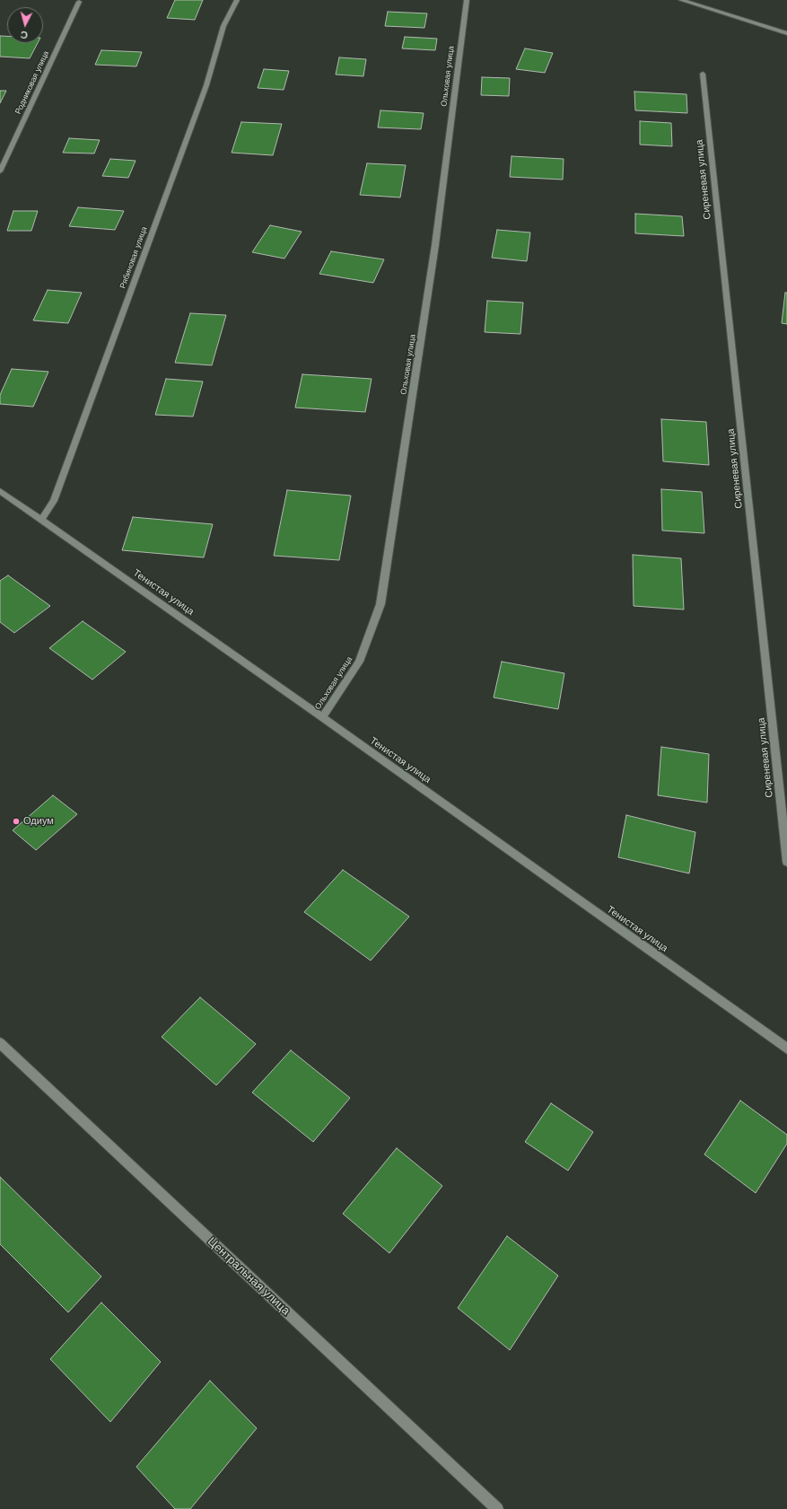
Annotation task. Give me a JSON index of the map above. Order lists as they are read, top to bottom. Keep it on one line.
{"streets":{"street":["Ольховая улица","Родниковая улица","Сиреневая улица","Рябиновая улица","Тенистая улица","Центральная улица"]},"crossings":[["Ольховая улица","Тенистая улица"],["Рябиновая улица","Тенистая улица"]],"places":["Одиум"],"north":"bottom"}
